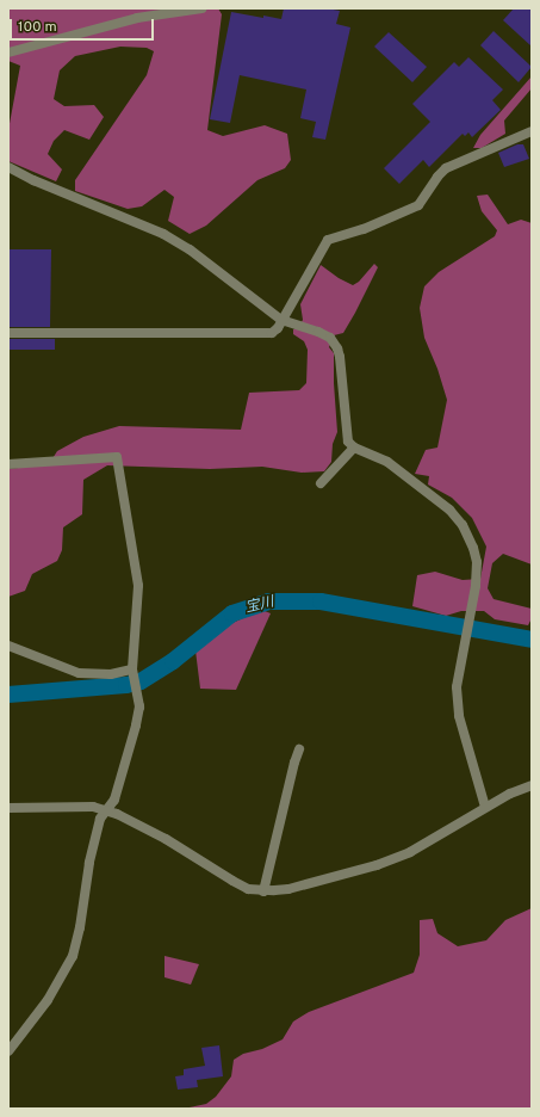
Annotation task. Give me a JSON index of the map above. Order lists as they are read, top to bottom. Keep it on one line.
{"water":["宝川"],"scale_bar":"100 m"}
